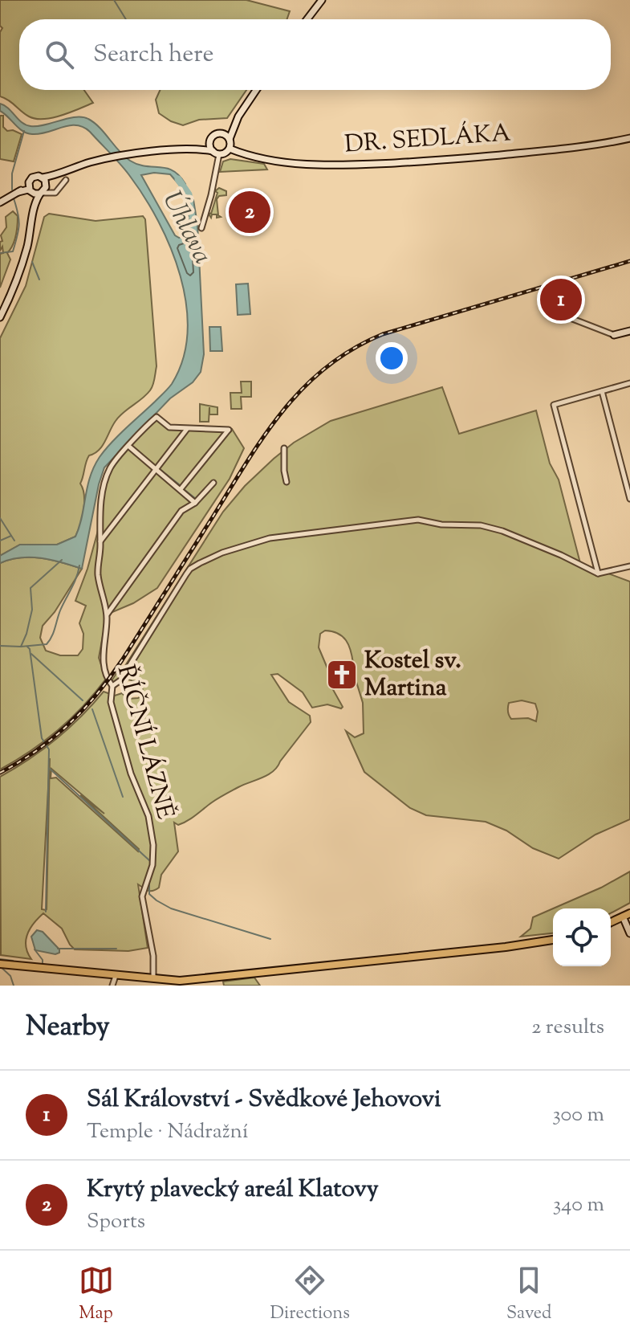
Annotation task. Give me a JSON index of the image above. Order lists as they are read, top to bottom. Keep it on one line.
{"streets":{"main road":["DR. SEDLÁKA"],"street":["ŘÍČNÍ LÁZNĚ"]},"water":["Úhlava"],"places":{"church":["Kostel sv. Martina"]},"page":{"search":"Search here","pins":["2","1"],"heading":["Nearby","2 results"],"list":[{"mark":"1","name":"Sál Království - Svědkové Jehovovi","note":"Temple · Nádražní","value":"300 m"},{"mark":"2","name":"Krytý plavecký areál Klatovy","note":"Sports","value":"340 m"}],"nav":["Map","Directions","Saved"]}}
